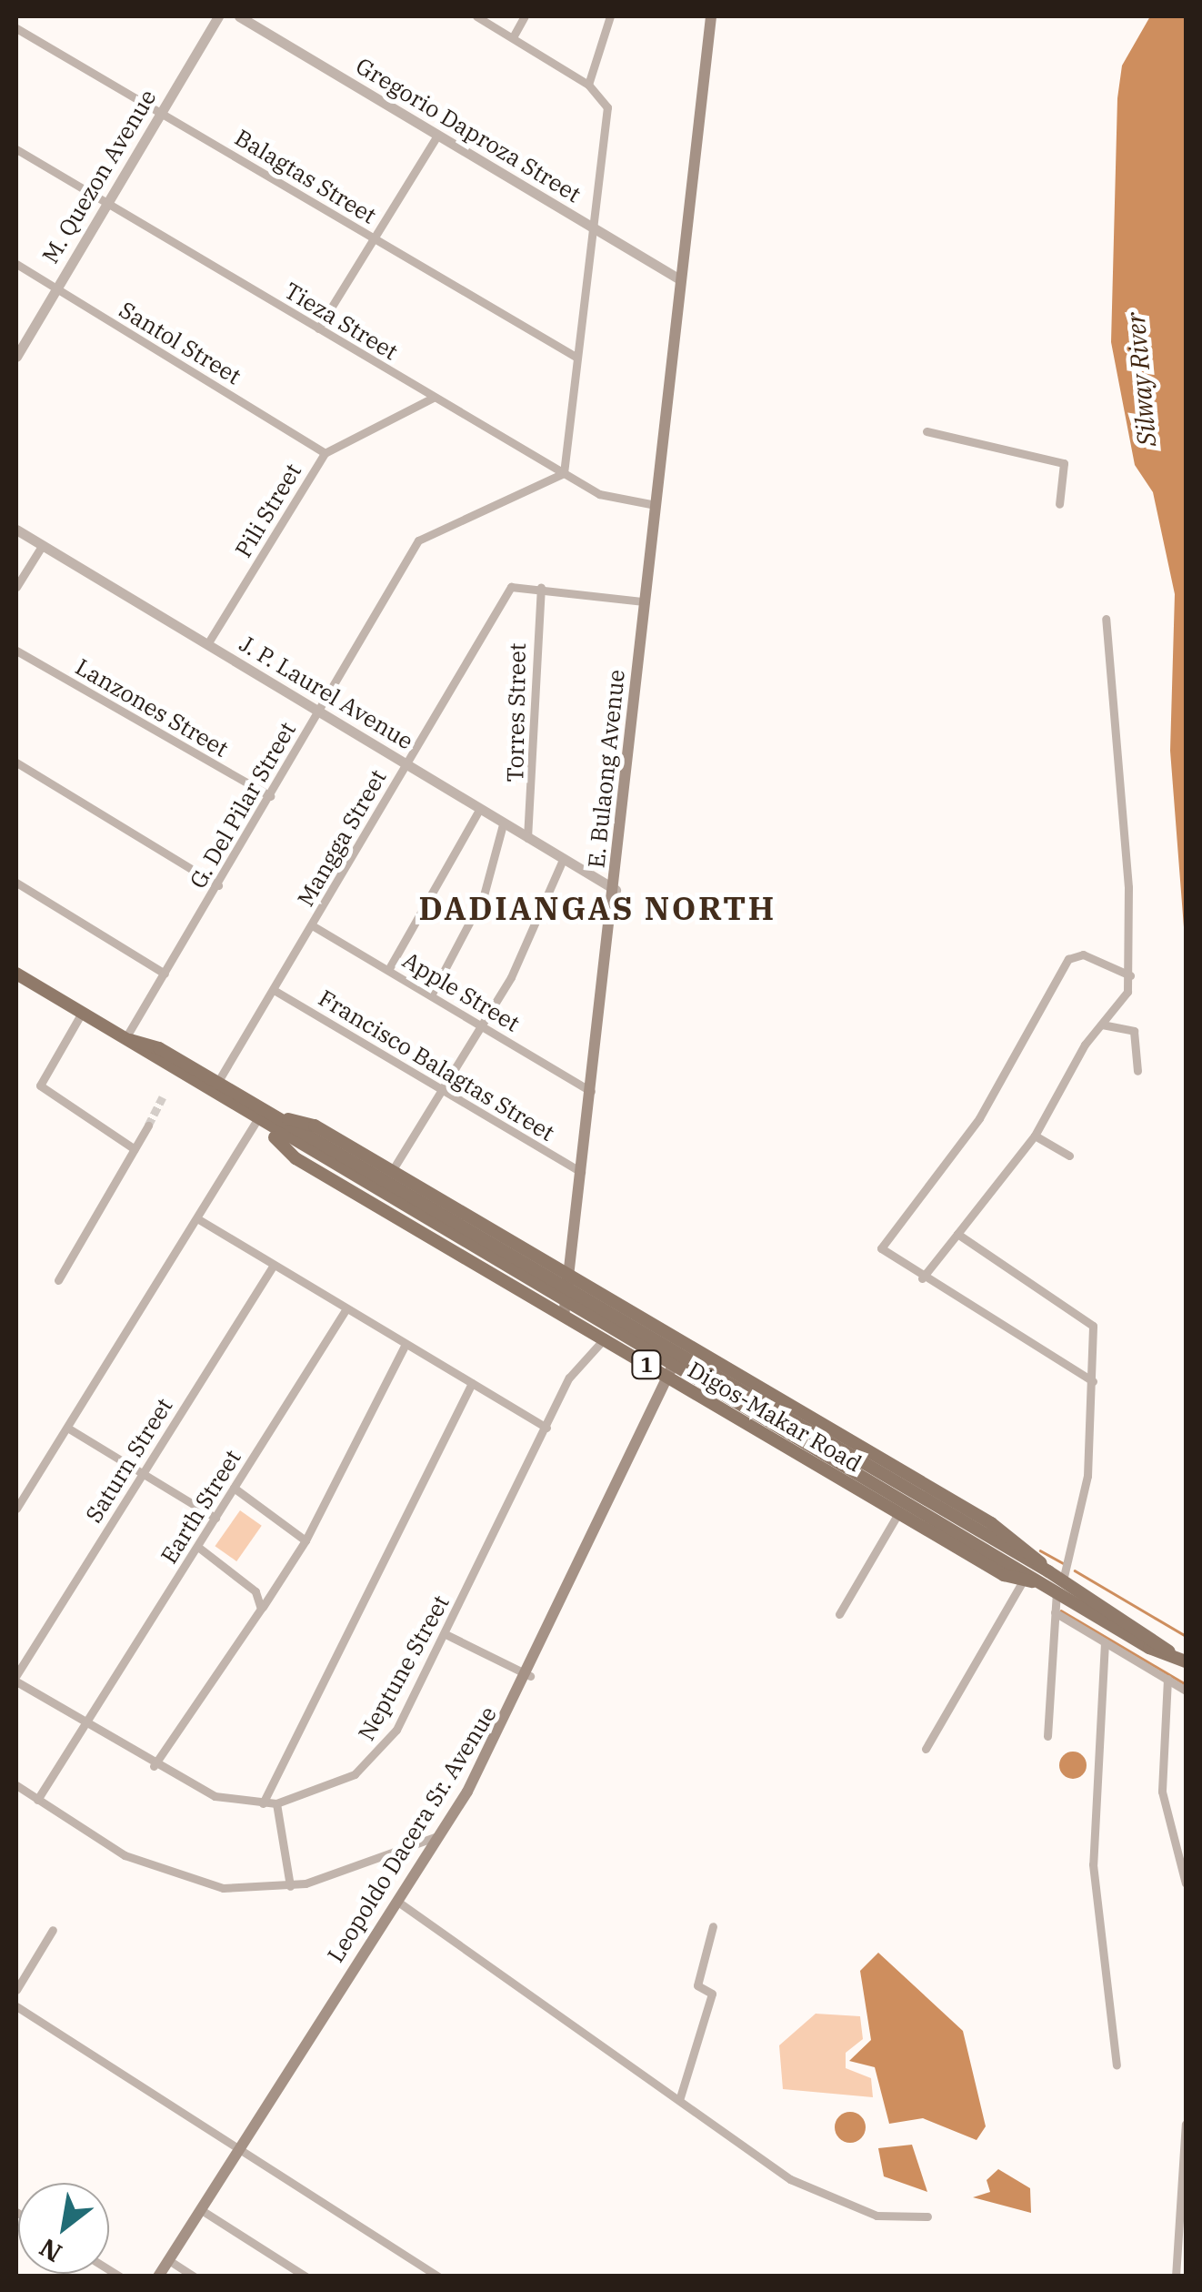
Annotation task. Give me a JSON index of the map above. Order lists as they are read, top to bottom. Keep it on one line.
{"streets":{"main road":["E. Bulaong Avenue","1","Digos-Makar Road","Leopoldo Dacera Sr. Avenue"],"street":["Gregorio Daproza Street","M. Quezon Avenue","Balagtas Street","Tieza Street","Santol Street","Pili Street","J. P. Laurel Avenue","Lanzones Street","Torres Street","G. Del Pilar Street","Mangga Street","Apple Street","Francisco Balagtas Street","Saturn Street","Earth Street","Neptune Street"]},"crossings":[["Gregorio Daproza Street","E. Bulaong Avenue"],["M. Quezon Avenue","Balagtas Street"],["M. Quezon Avenue","Tieza Street"],["M. Quezon Avenue","Santol Street"],["Tieza Street","Pili Street"],["Tieza Street","E. Bulaong Avenue"],["Tieza Street","G. Del Pilar Street"],["Santol Street","Pili Street"],["Pili Street","J. P. Laurel Avenue"],["J. P. Laurel Avenue","Torres Street"],["J. P. Laurel Avenue","E. Bulaong Avenue"],["J. P. Laurel Avenue","G. Del Pilar Street"],["J. P. Laurel Avenue","Mangga Street"],["Lanzones Street","G. Del Pilar Street"],["Torres Street","Mangga Street"],["E. Bulaong Avenue","Mangga Street"],["E. Bulaong Avenue","Apple Street"],["E. Bulaong Avenue","Francisco Balagtas Street"],["E. Bulaong Avenue","Digos-Makar Road"],["G. Del Pilar Street","Digos-Makar Road"],["Mangga Street","Apple Street"],["Mangga Street","Francisco Balagtas Street"],["Mangga Street","Digos-Makar Road"],["Digos-Makar Road","Neptune Street"],["Digos-Makar Road","Leopoldo Dacera Sr. Avenue"],["Saturn Street","Neptune Street"],["Earth Street","Neptune Street"]],"districts":["DADIANGAS NORTH"],"water":["Silway River"],"north":"bottom left"}
